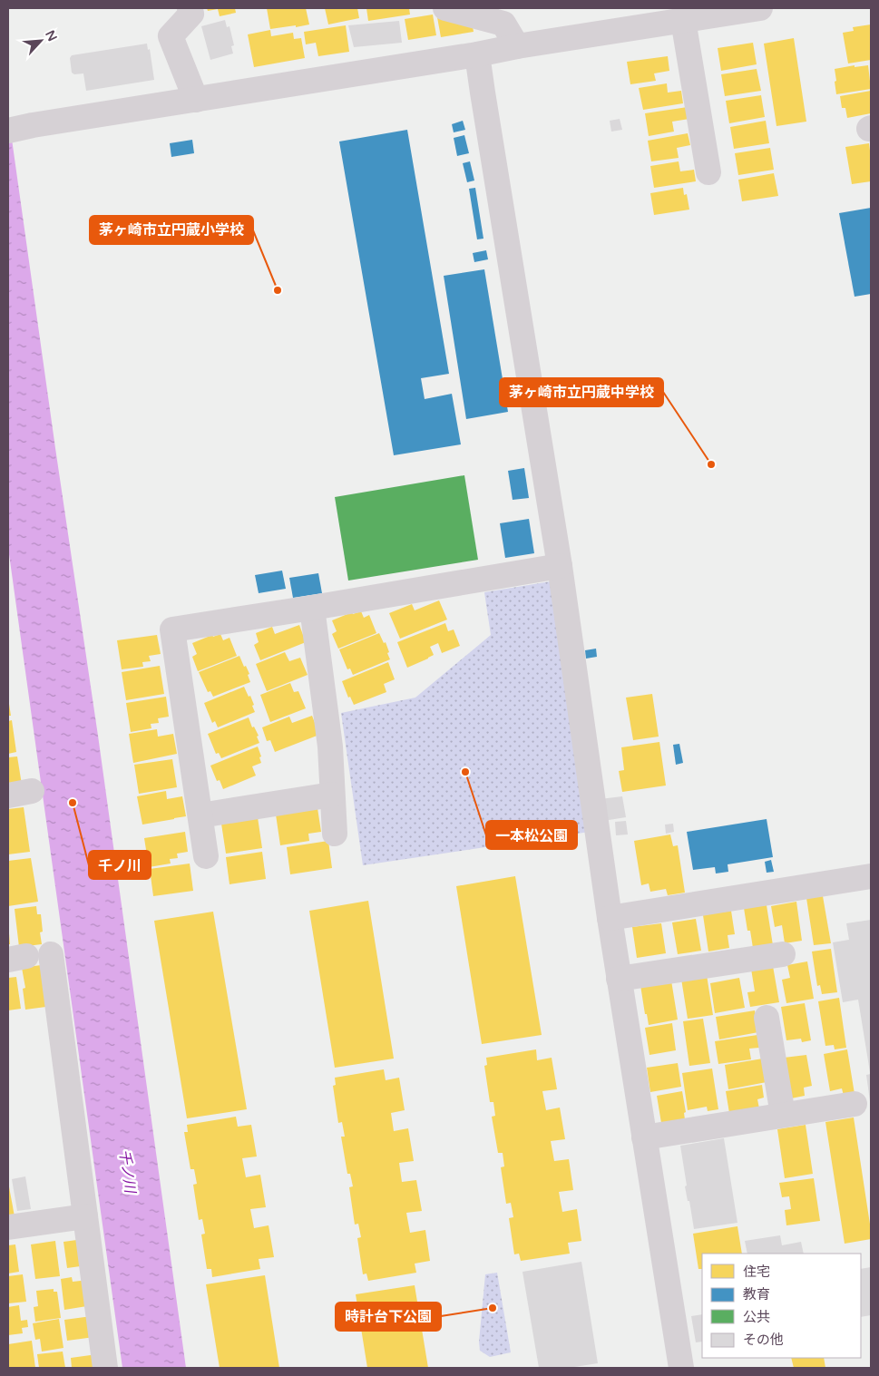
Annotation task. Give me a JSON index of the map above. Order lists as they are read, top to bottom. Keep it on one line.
{"water":["千ノ川"],"places":["茅ヶ崎市立円蔵小学校","茅ヶ崎市立円蔵中学校","一本松公園","千ノ川","時計台下公園"],"legend":["住宅","教育","公共","その他"],"north":"top right"}
